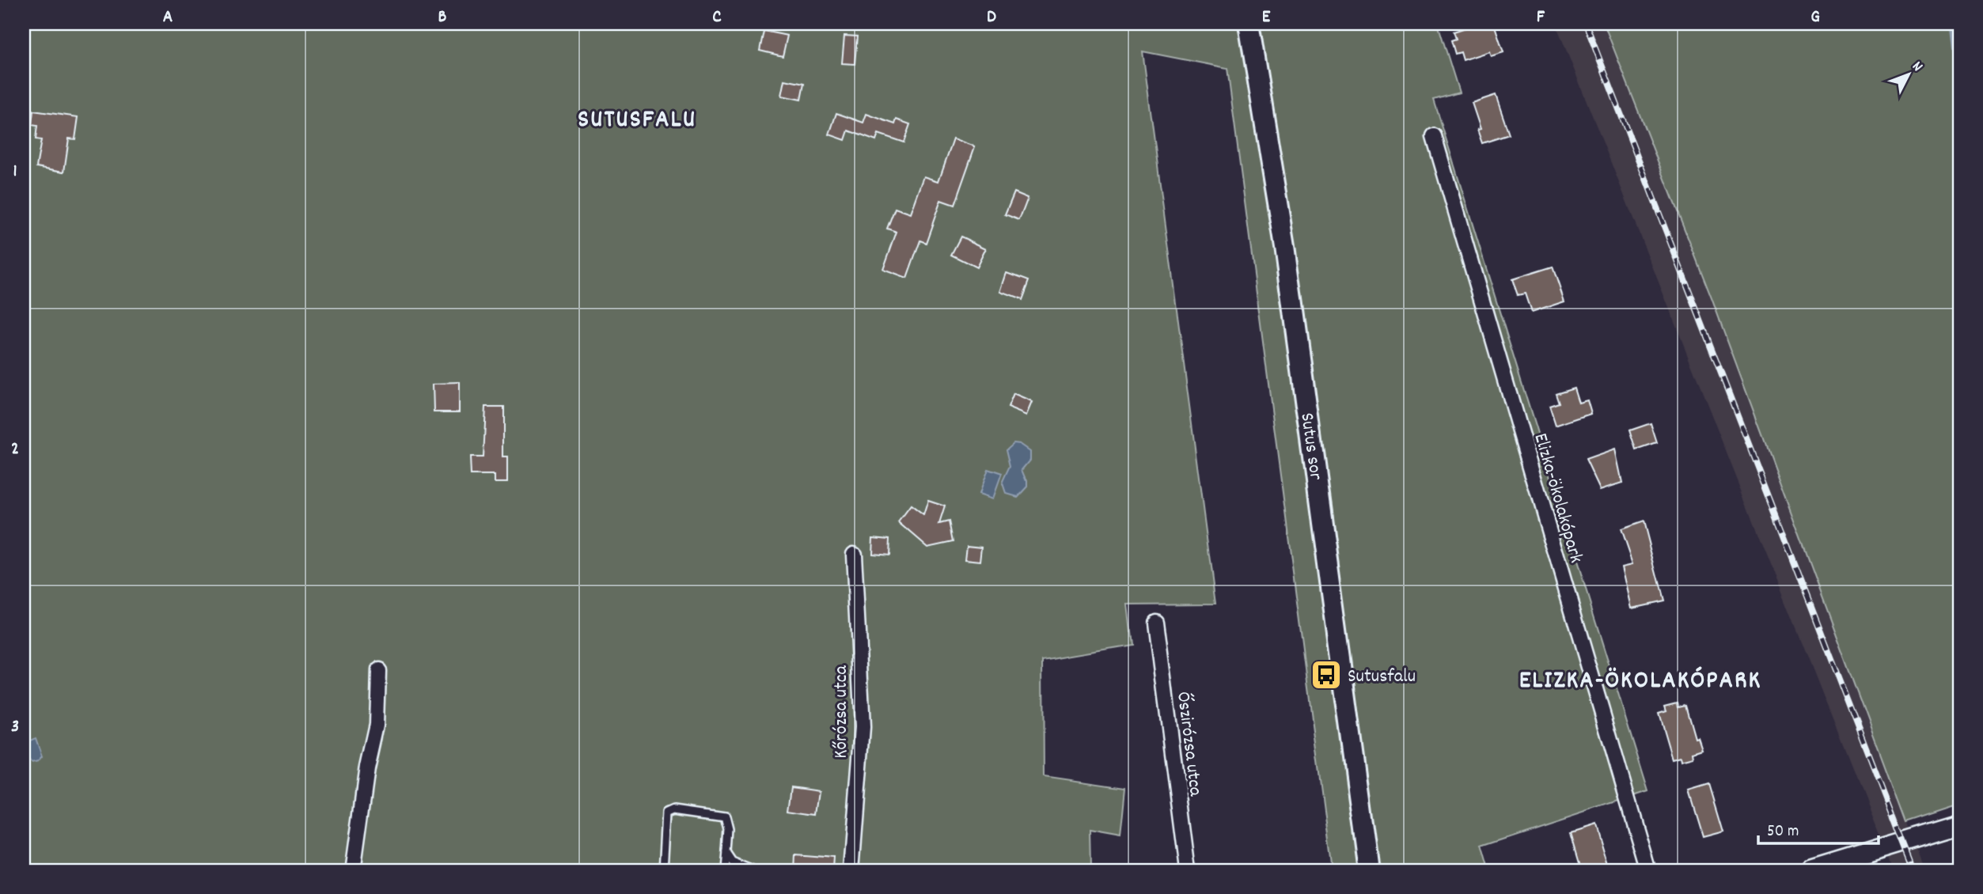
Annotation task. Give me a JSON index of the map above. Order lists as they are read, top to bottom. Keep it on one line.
{"streets":{"main road":["Sutus sor"],"street":["Elizka-ökolakópark","Kőrózsa utca","Őszirózsa utca"]},"districts":["SUTUSFALU","ELIZKA-ÖKOLAKÓPARK"],"places":{"bus stop":["Sutusfalu"]},"scale_bar":"50 m","north":"top right","grid":{"columns":["A","B","C","D","E","F","G"],"rows":["1","2","3"]}}
